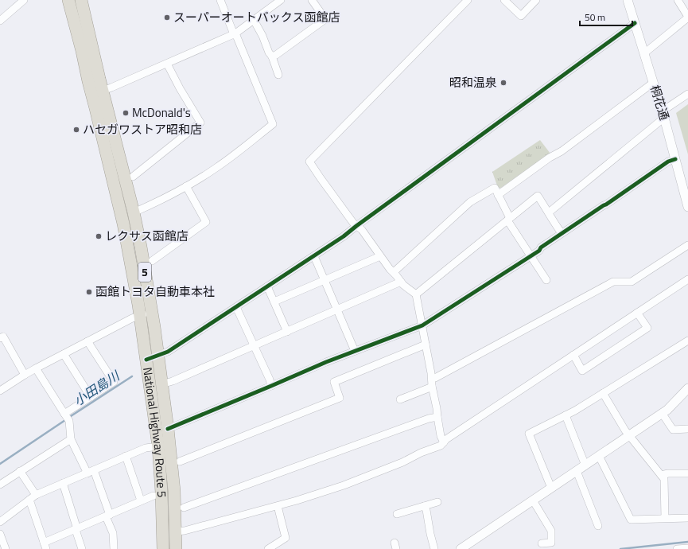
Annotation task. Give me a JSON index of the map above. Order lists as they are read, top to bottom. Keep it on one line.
{"streets":{"highway":["5","National Highway Route 5"],"street":["桐花通"]},"water":["小田島川"],"places":["スーパーオートバックス函館店","昭和温泉","McDonald's","ハセガワストア昭和店","レクサス函館店","函館トヨタ自動車本社"],"scale_bar":"50 m"}
